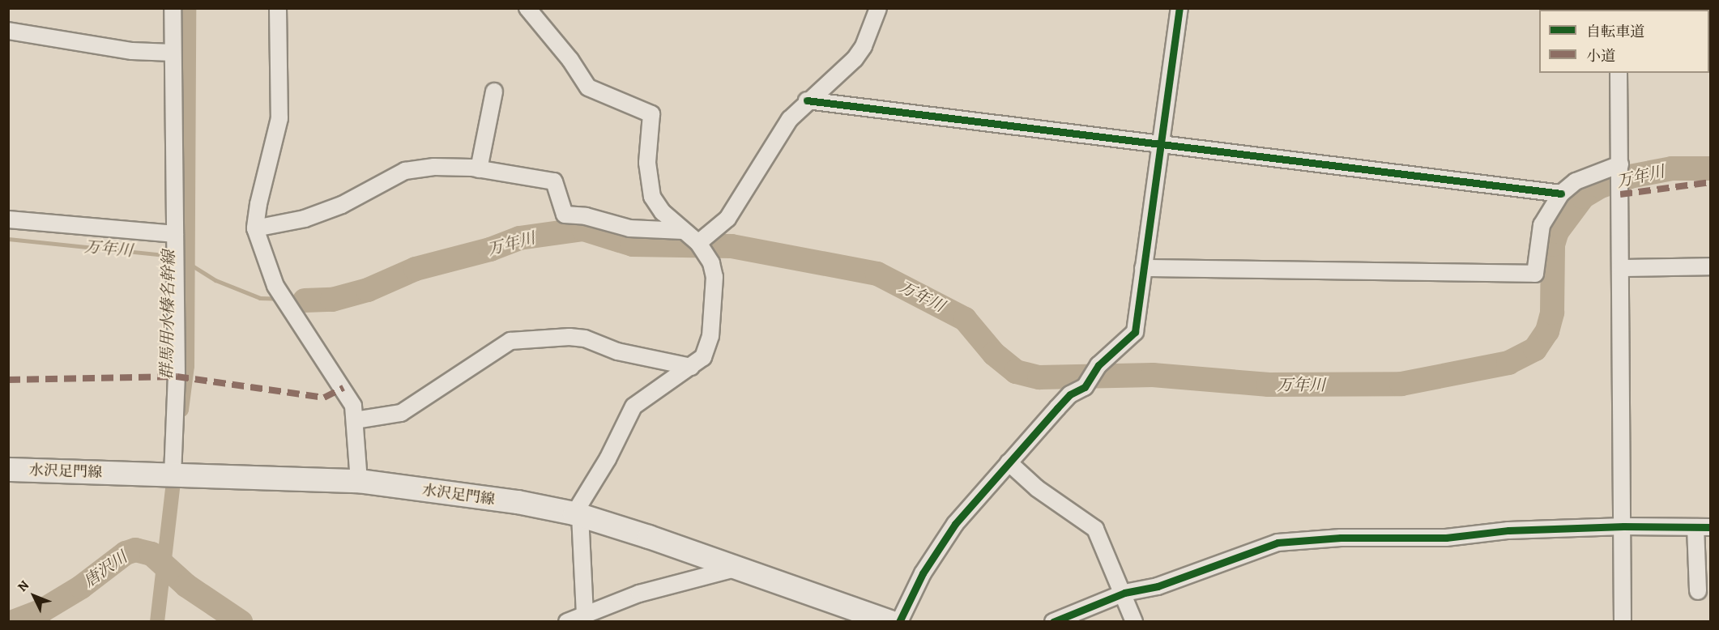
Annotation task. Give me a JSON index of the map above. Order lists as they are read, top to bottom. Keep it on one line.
{"streets":{"main road":["水沢足門線"]},"water":["万年川","群馬用水榛名幹線","唐沢川"],"legend":["自転車道","小道"],"north":"top left"}
